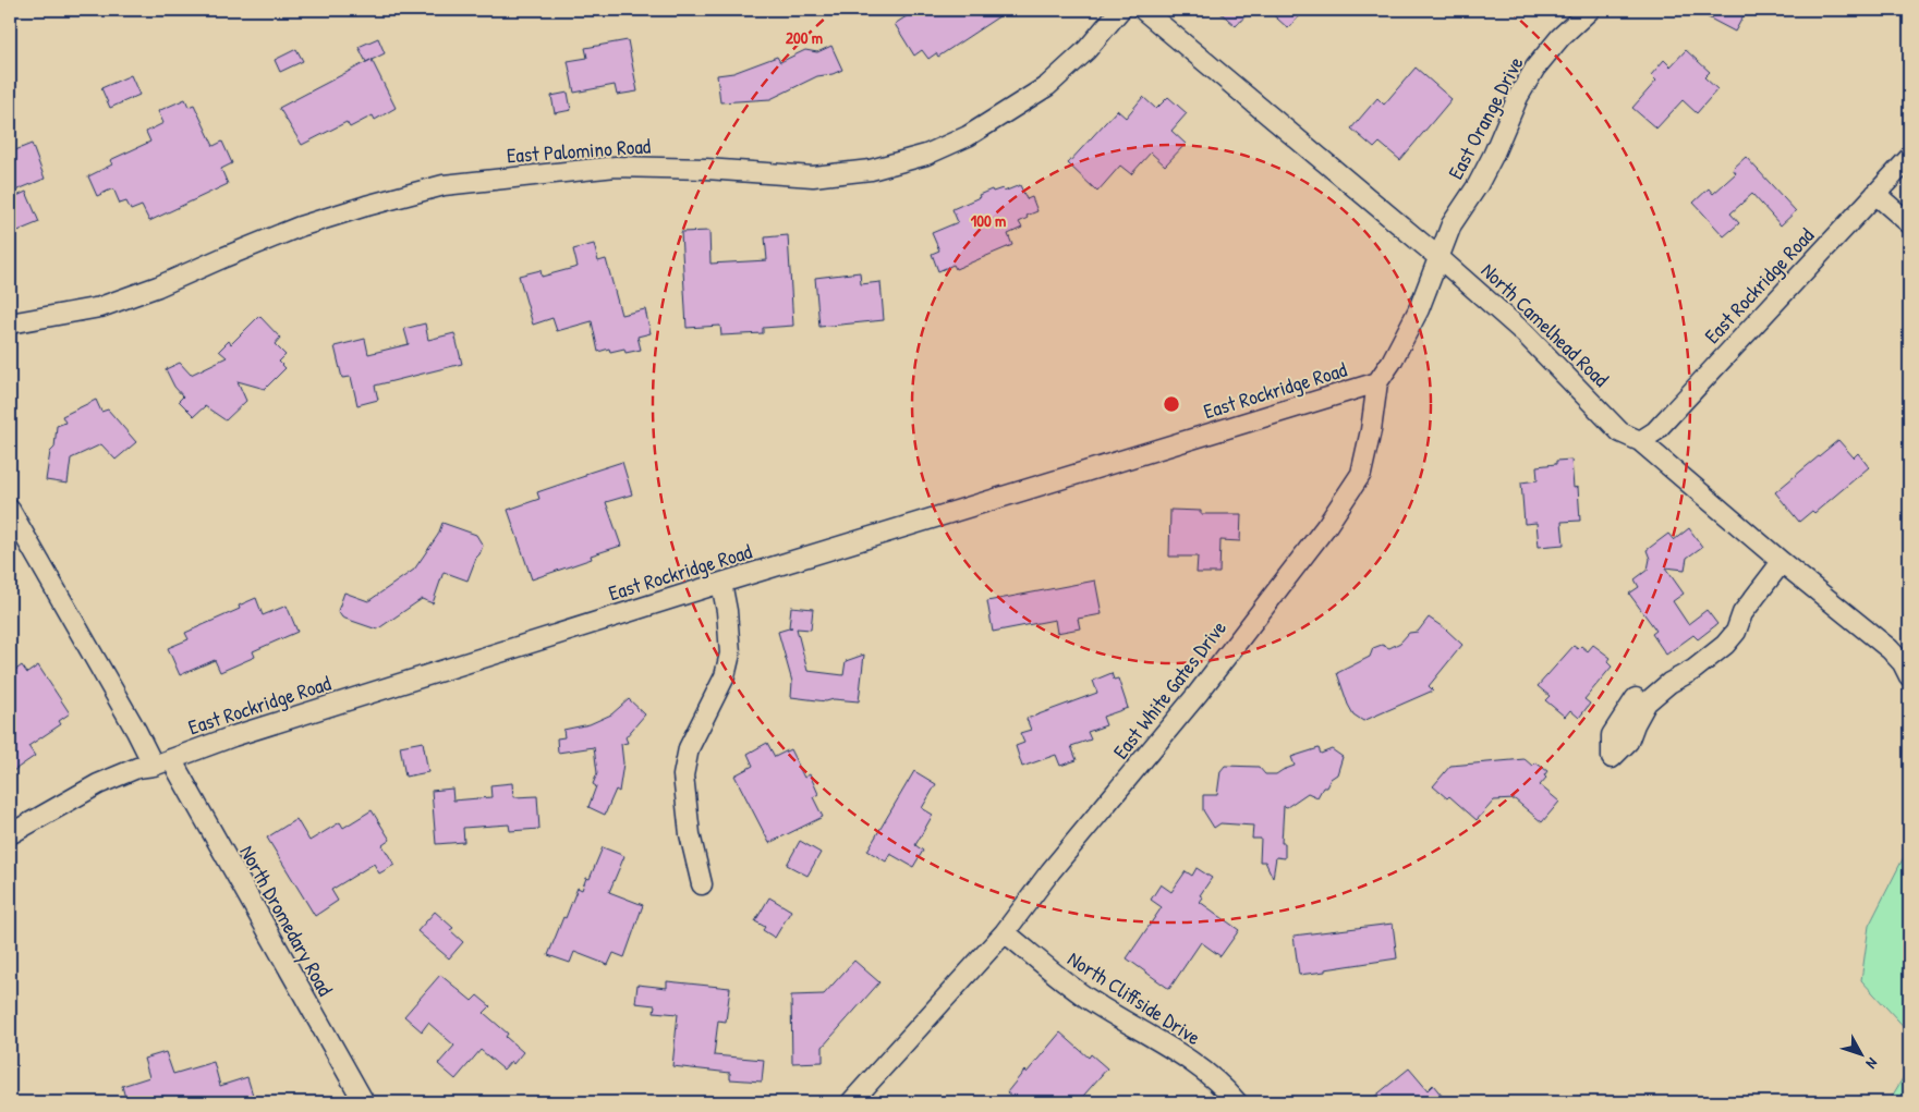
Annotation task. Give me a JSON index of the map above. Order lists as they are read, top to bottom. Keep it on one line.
{"streets":{"street":["East Orange Drive","East Palomino Road","East Rockridge Road","North Camelhead Road","East White Gates Drive","North Dromedary Road","North Cliffside Drive"]},"crossings":[["East Orange Drive","North Camelhead Road"],["East Orange Drive","East White Gates Drive"],["East Rockridge Road","North Camelhead Road"],["East Rockridge Road","East White Gates Drive"],["East Rockridge Road","North Dromedary Road"],["North Camelhead Road","East White Gates Drive"],["East White Gates Drive","North Cliffside Drive"]],"north":"bottom right","rings":["200 m","100 m"]}
